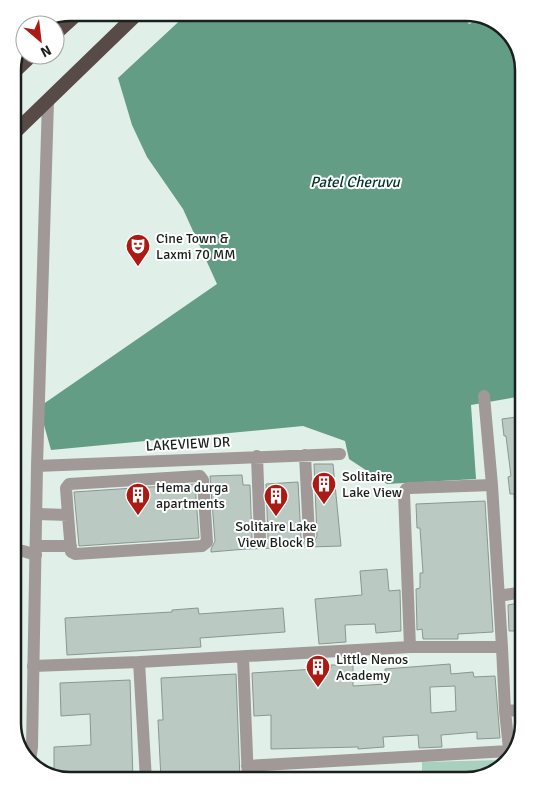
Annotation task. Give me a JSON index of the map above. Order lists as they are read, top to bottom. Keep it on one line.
{"streets":{"street":["LAKEVIEW DR"]},"water":["Patel Cheruvu"],"places":{"theatre":["Cine Town & Laxmi 70 MM"],"building":["Solitaire Lake View","Hema durga apartments","Solitaire Lake View Block B","Little Nenos Academy"]},"north":"bottom right"}
